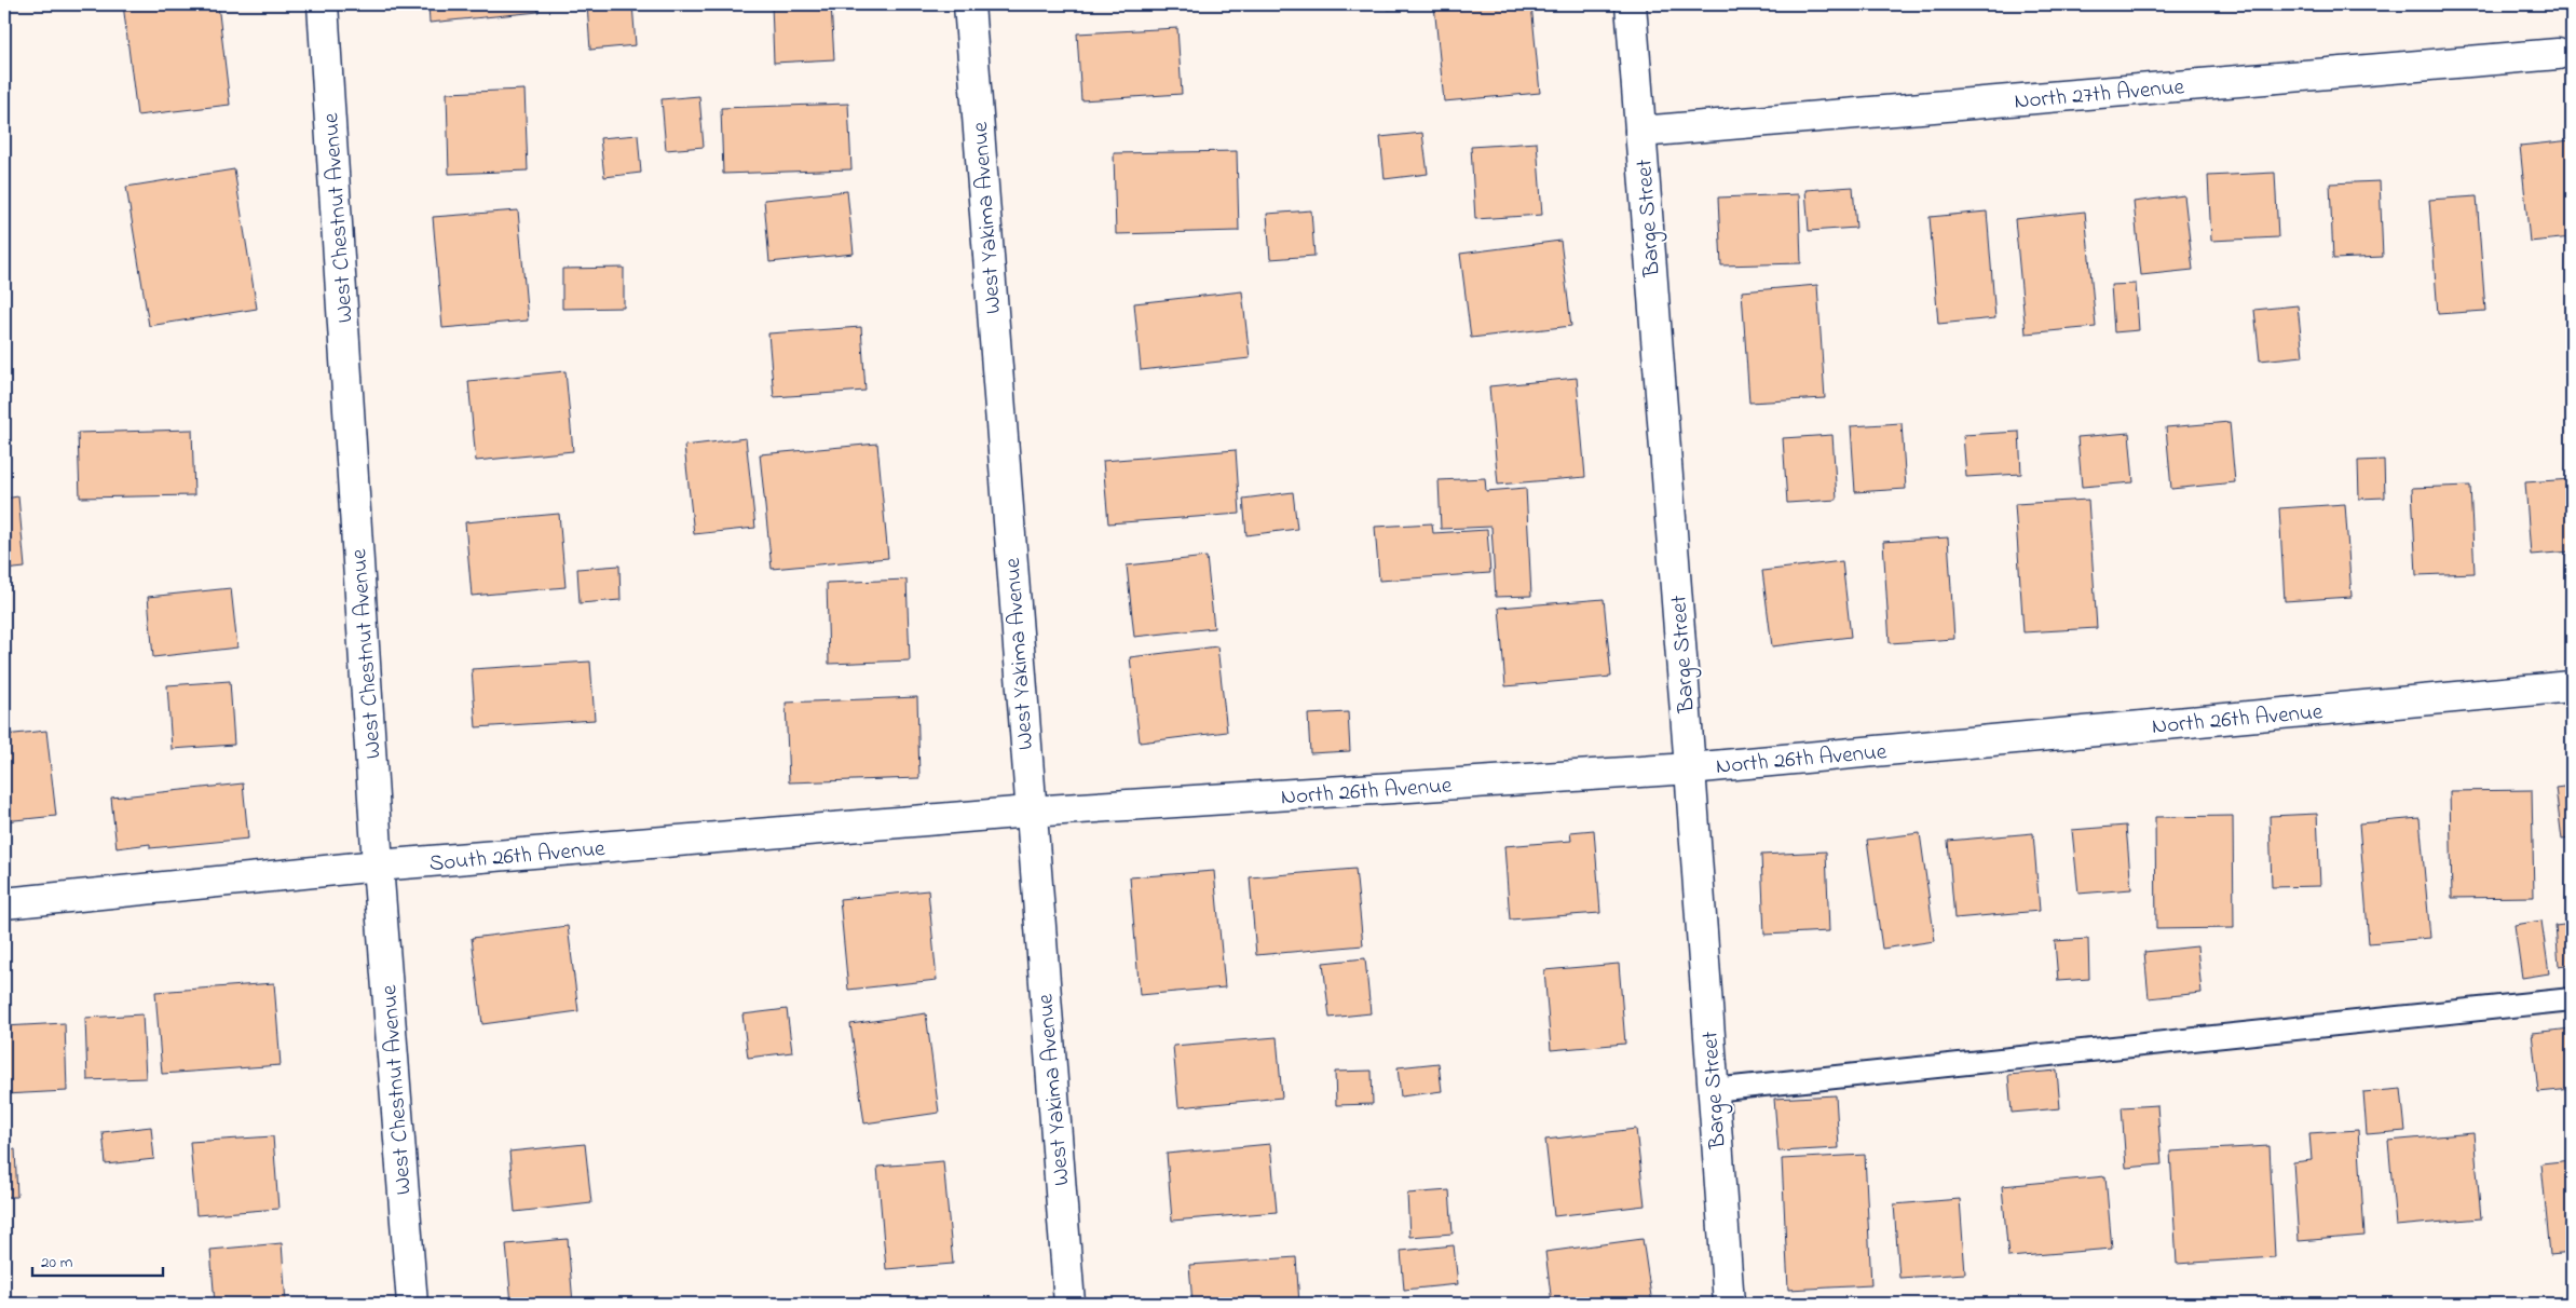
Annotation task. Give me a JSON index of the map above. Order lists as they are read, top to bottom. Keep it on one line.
{"streets":{"street":["North 27th Avenue","West Chestnut Avenue","West Yakima Avenue","Barge Street","North 26th Avenue","South 26th Avenue"]},"crossings":[["North 27th Avenue","Barge Street"],["West Chestnut Avenue","South 26th Avenue"],["West Yakima Avenue","North 26th Avenue"],["West Yakima Avenue","South 26th Avenue"],["Barge Street","North 26th Avenue"],["North 26th Avenue","South 26th Avenue"]],"scale_bar":"20 m"}
